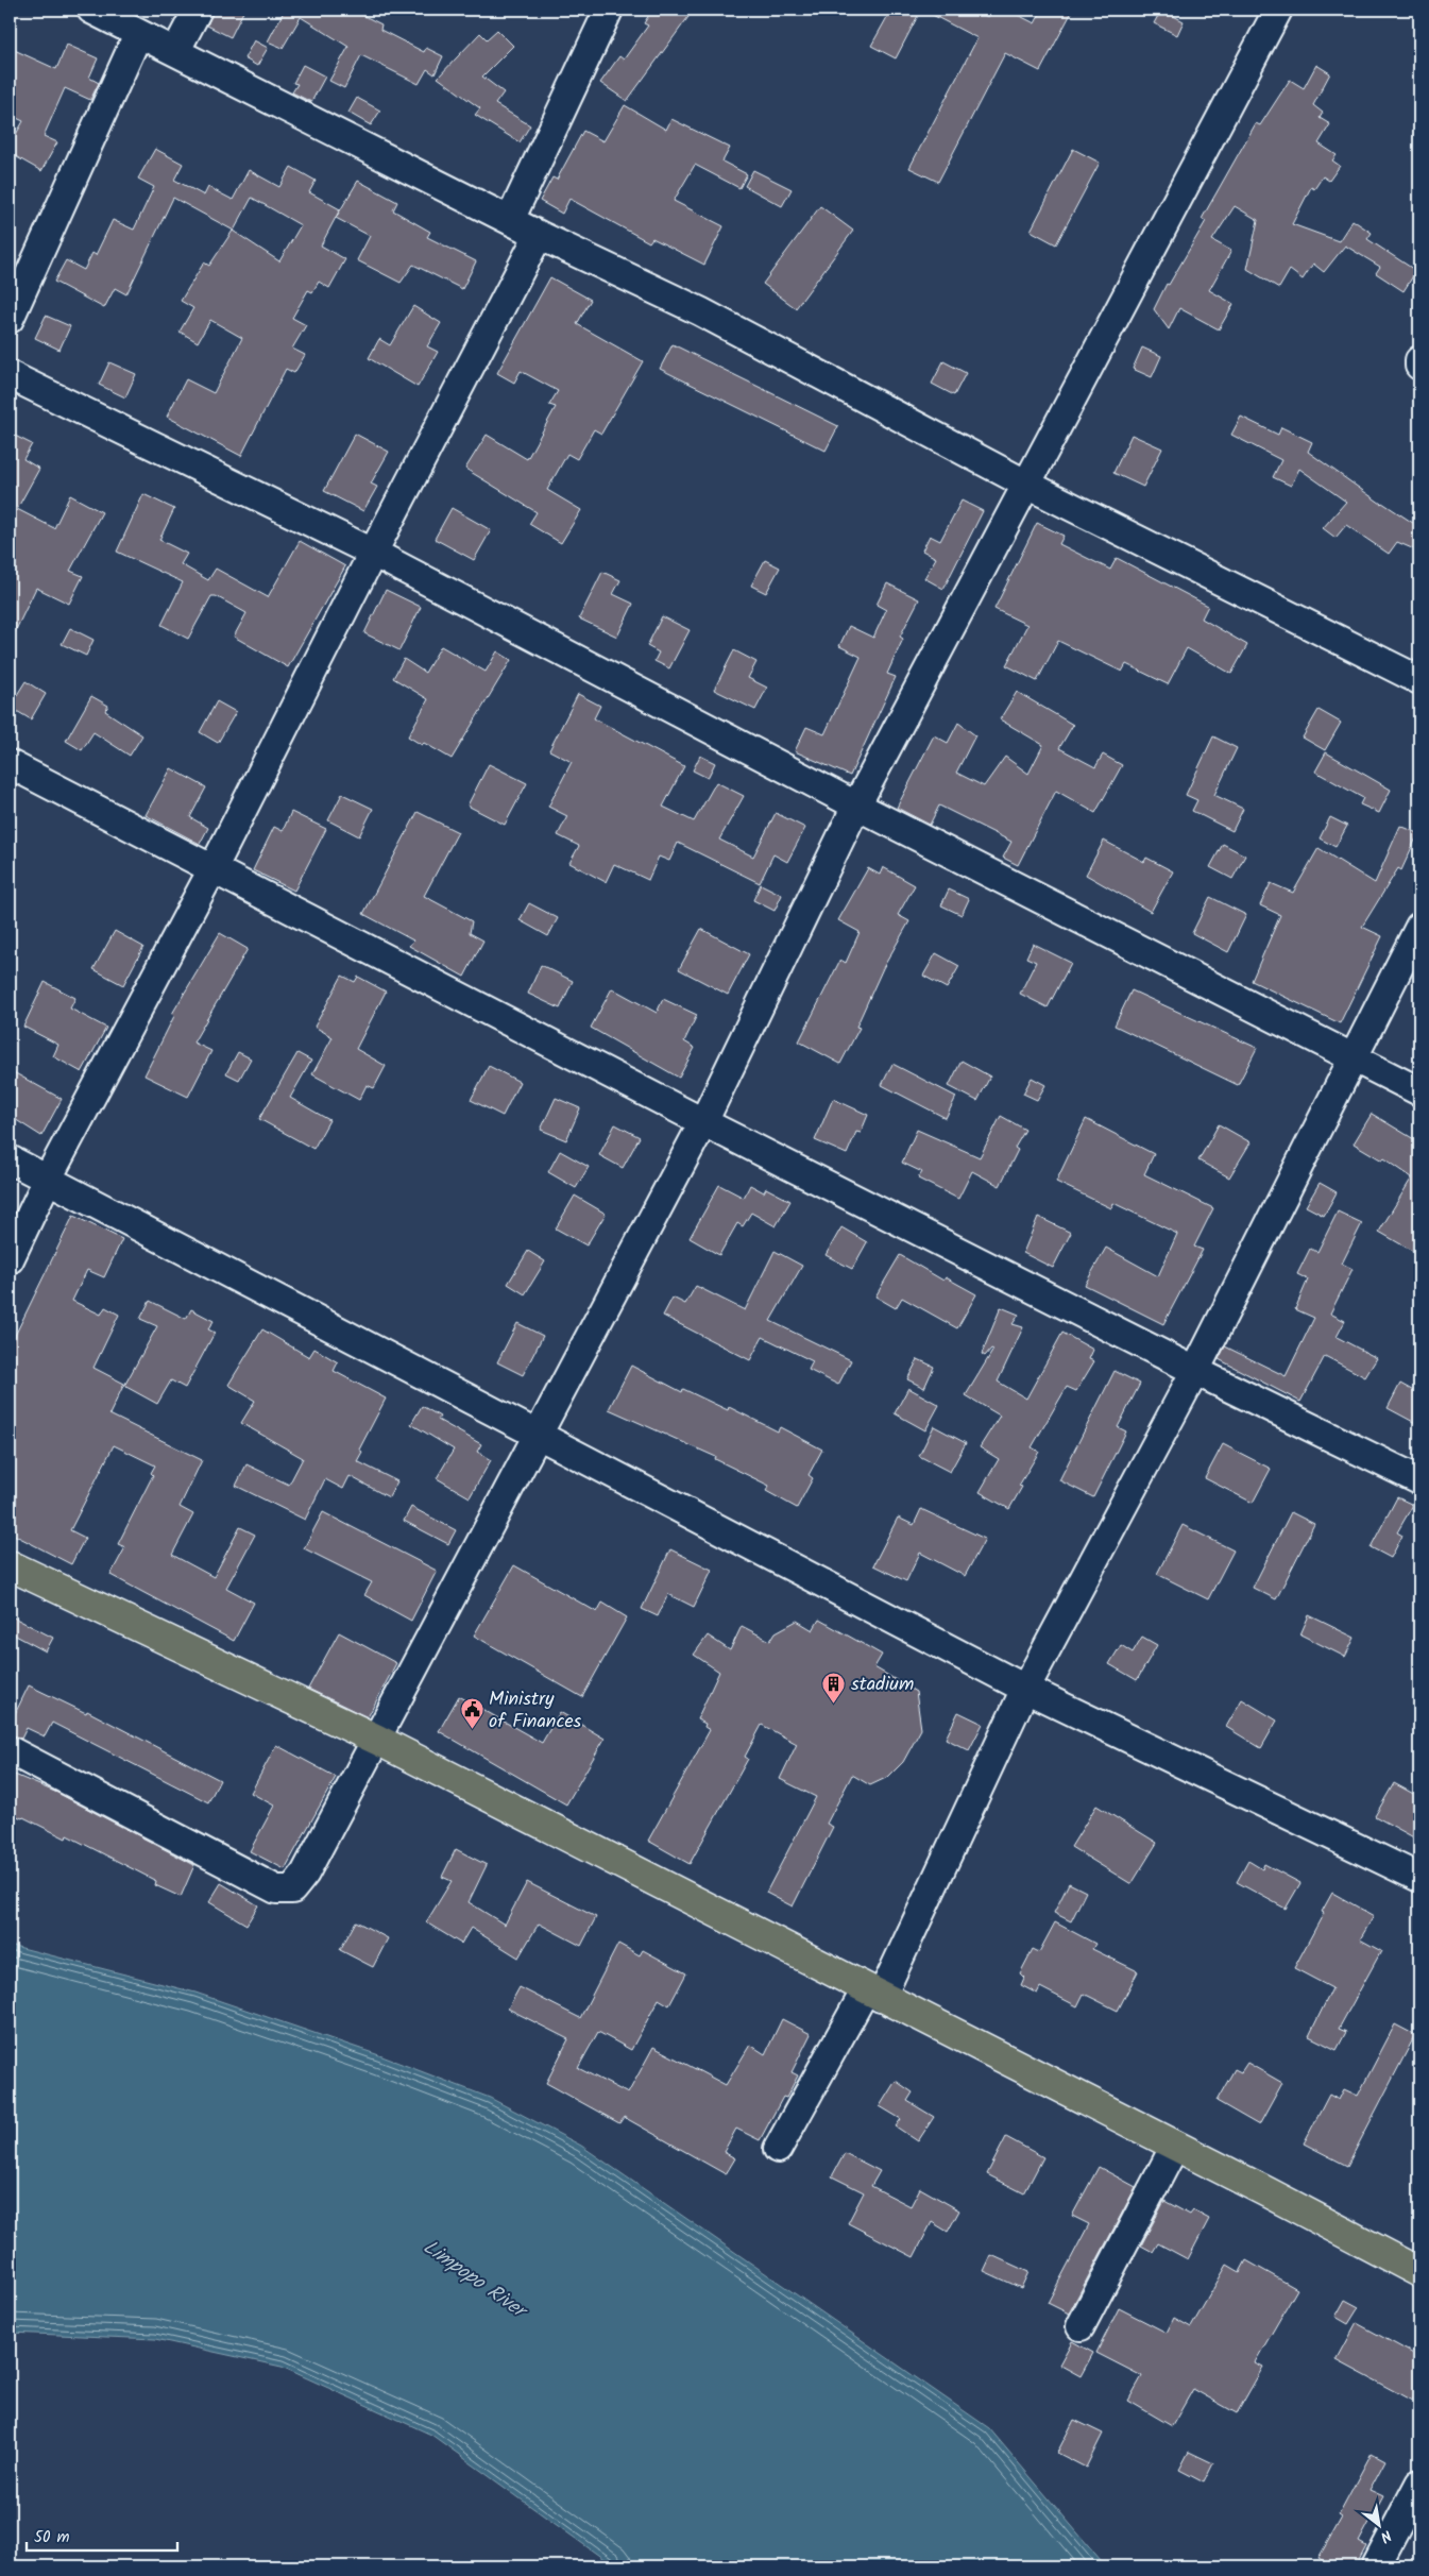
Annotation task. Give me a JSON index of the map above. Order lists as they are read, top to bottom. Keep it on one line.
{"water":["Limpopo River"],"places":{"building":["stadium"],"public building":["Ministry of Finances"]},"scale_bar":"50 m","north":"bottom right"}
